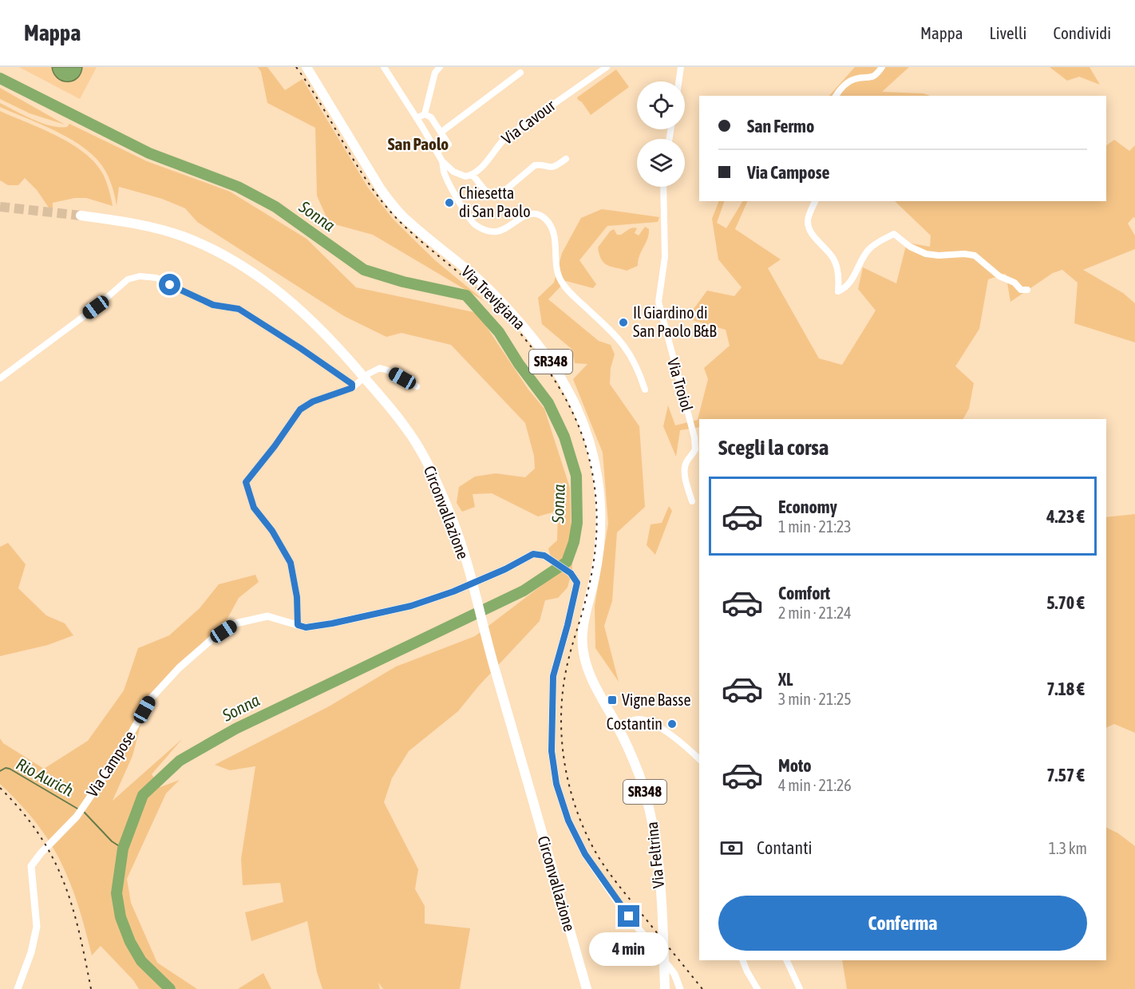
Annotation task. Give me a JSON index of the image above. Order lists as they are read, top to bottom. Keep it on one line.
{"streets":{"main road":["Via Trevigiana","SR348","Circonvallazione","Via Feltrina"],"street":["Via Cavour","Via Troiol","Via Campose"]},"crossings":[["Via Trevigiana","Via Feltrina"]],"districts":["San Paolo"],"water":["Sonna","Rio Aurich"],"places":{"other":["Chiesetta di San Paolo","Il Giardino di San Paolo B&B","Costantin"],"transit":["Vigne Basse"]},"page":{"header":"Mappa","nav":["Mappa","Livelli","Condividi"],"banner":["San Fermo","Via Campose"],"heading":"Scegli la corsa","list":[{"name":"Economy","note":"1 min · 21:23","value":"4.23 €"},{"name":"Comfort","note":"2 min · 21:24","value":"5.70 €"},{"name":"XL","note":"3 min · 21:25","value":"7.18 €"},{"name":"Moto","note":"4 min · 21:26","value":"7.57 €"}],"pay":["Contanti","1.3 km"],"buttons":"Conferma","bubble":"4 min"}}
